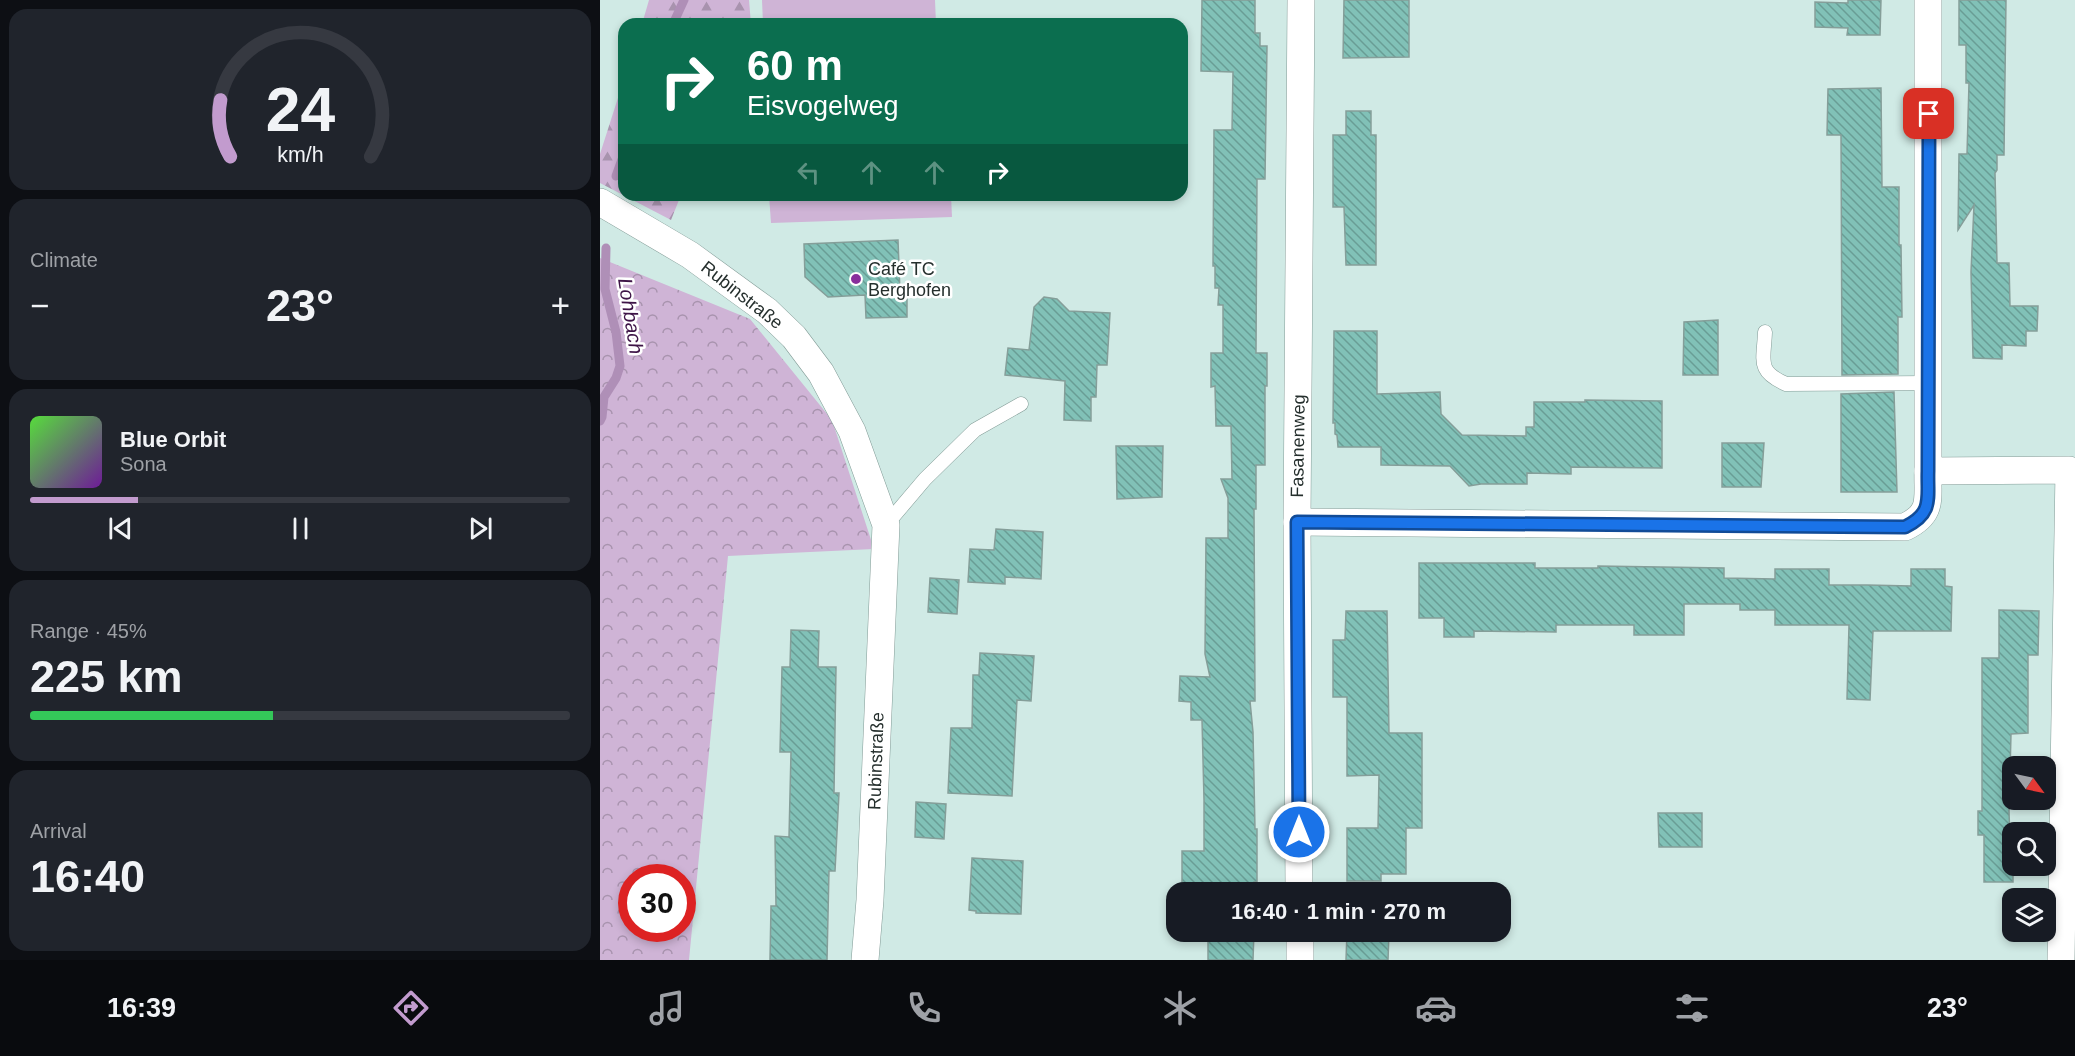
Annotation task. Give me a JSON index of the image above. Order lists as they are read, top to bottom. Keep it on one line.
{"streets":{"street":["Rubinstraße","Fasanenweg"]},"water":["Lohbach"],"places":["Café TC Berghofen"],"north":"bottom right","page":{"turn":["60 m","Eisvogelweg"],"tile":["Climate",["Range · 45%","225 km"],["Arrival","16:40"]],"heat":["−","23°","+"],"song":["Blue Orbit","Sona"],"limit":"30","trip":"16:40 · 1 min · 270 m","tabs":["16:39","23°"],"gauge":["24","km/h"]}}
